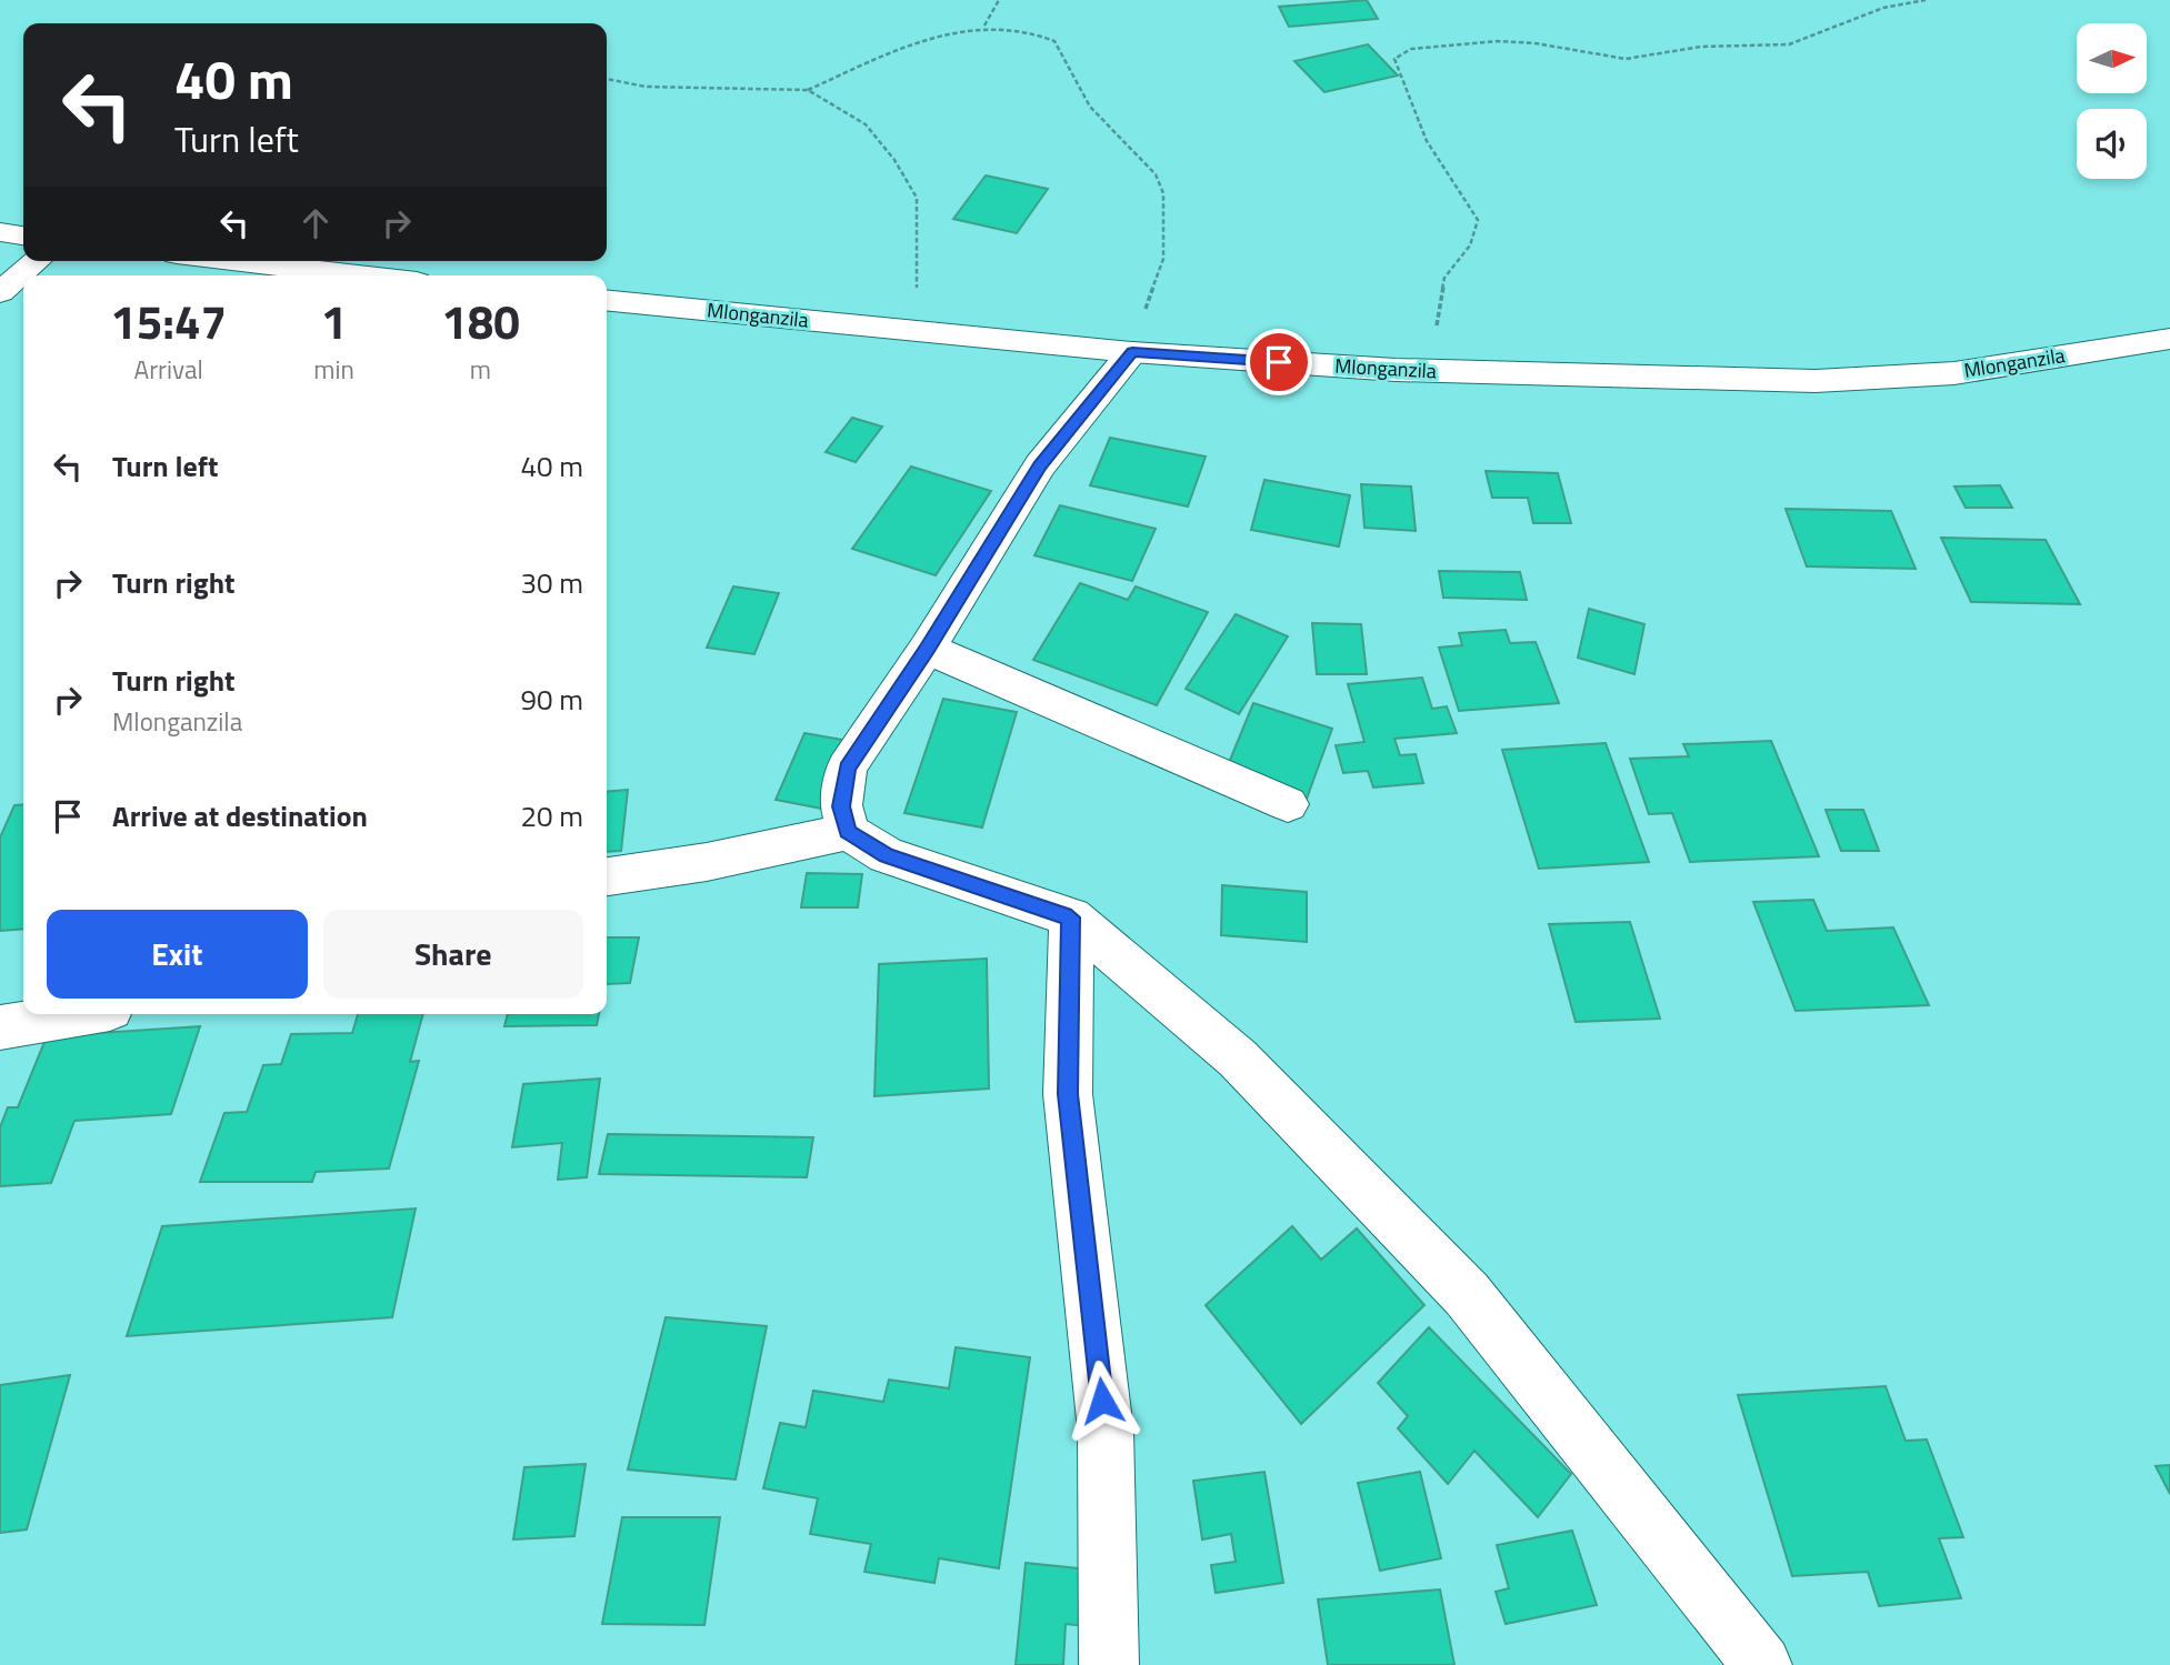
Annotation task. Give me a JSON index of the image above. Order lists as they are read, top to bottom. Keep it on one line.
{"streets":{"street":["Mlonganzila"]},"north":"right","page":{"turn":["40 m","Turn left"],"eta":["15:47","Arrival","1","min","180","m"],"list":[{"name":"Turn left","value":"40 m"},{"name":"Turn right","value":"30 m"},{"name":"Turn right","note":"Mlonganzila","value":"90 m"},{"name":"Arrive at destination","value":"20 m"}],"buttons":["Exit","Share"]}}
